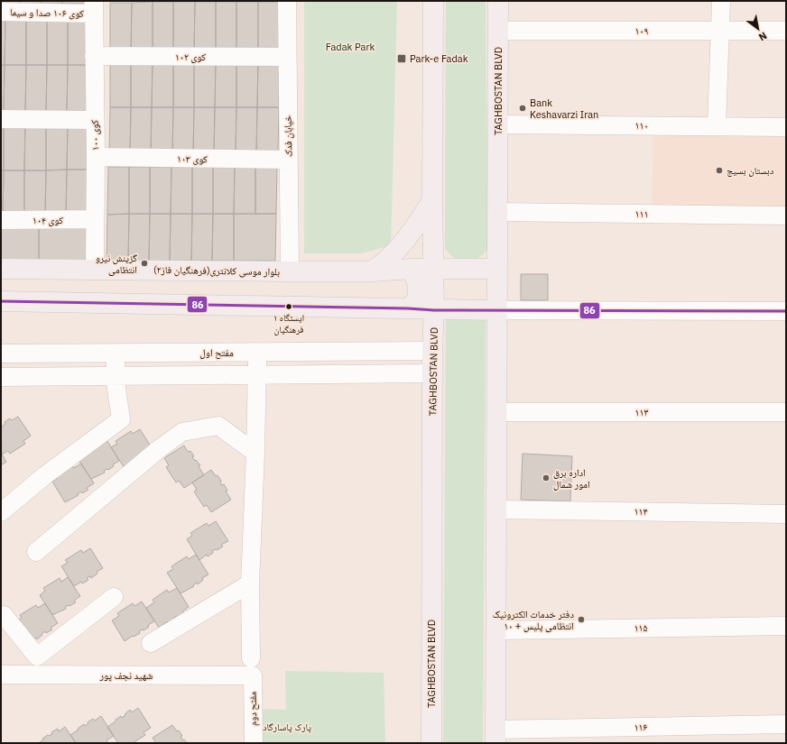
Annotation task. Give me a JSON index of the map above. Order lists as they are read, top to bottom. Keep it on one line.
{"streets":{"main road":["TAGHBOSTAN BLVD","بلوار موسی کلانتری(فرهنگیان فاز۲)"],"street":["کوی ۱۰۶ صدا و سیما","۱۰۹","کوی ۱۰۲","۱۱۰","کوی ۱۰۰","خیابان فدک","کوی ۱۰۳","۱۱۱","کوی ۱۰۴","مفتح اول","۱۱۳","۱۱۴","۱۱۵","شهید نجف پور","مفتح دوم","۱۱۶"]},"crossings":[["کوی ۱۰۶ صدا و سیما","کوی ۱۰۰"],["۱۰۹","TAGHBOSTAN BLVD"],["کوی ۱۰۲","کوی ۱۰۰"],["کوی ۱۰۲","خیابان فدک"],["TAGHBOSTAN BLVD","۱۱۰"],["TAGHBOSTAN BLVD","۱۱۱"],["TAGHBOSTAN BLVD","بلوار موسی کلانتری(فرهنگیان فاز۲)"],["TAGHBOSTAN BLVD","مفتح اول"],["TAGHBOSTAN BLVD","۱۱۳"],["TAGHBOSTAN BLVD","۱۱۴"],["TAGHBOSTAN BLVD","۱۱۵"],["TAGHBOSTAN BLVD","۱۱۶"],["کوی ۱۰۰","کوی ۱۰۳"],["کوی ۱۰۰","کوی ۱۰۴"],["کوی ۱۰۰","بلوار موسی کلانتری(فرهنگیان فاز۲)"],["خیابان فدک","کوی ۱۰۳"],["خیابان فدک","بلوار موسی کلانتری(فرهنگیان فاز۲)"],["مفتح اول","مفتح دوم"],["شهید نجف پور","مفتح دوم"]],"parks":["Fadak Park","پارک پاسارگاد"],"places":{"transit":["Park-e Fadak"],"other":["Bank Keshavarzi Iran","دبستان بسیج","گزینش نیرو انتظامی","ایستگاه ۱ فرهنگیان","اداره برق امور شمال","دفتر خدمات الکترونیک انتظامی پلیس + ۱۰"]},"lines":["transit line 86"],"north":"bottom right"}
